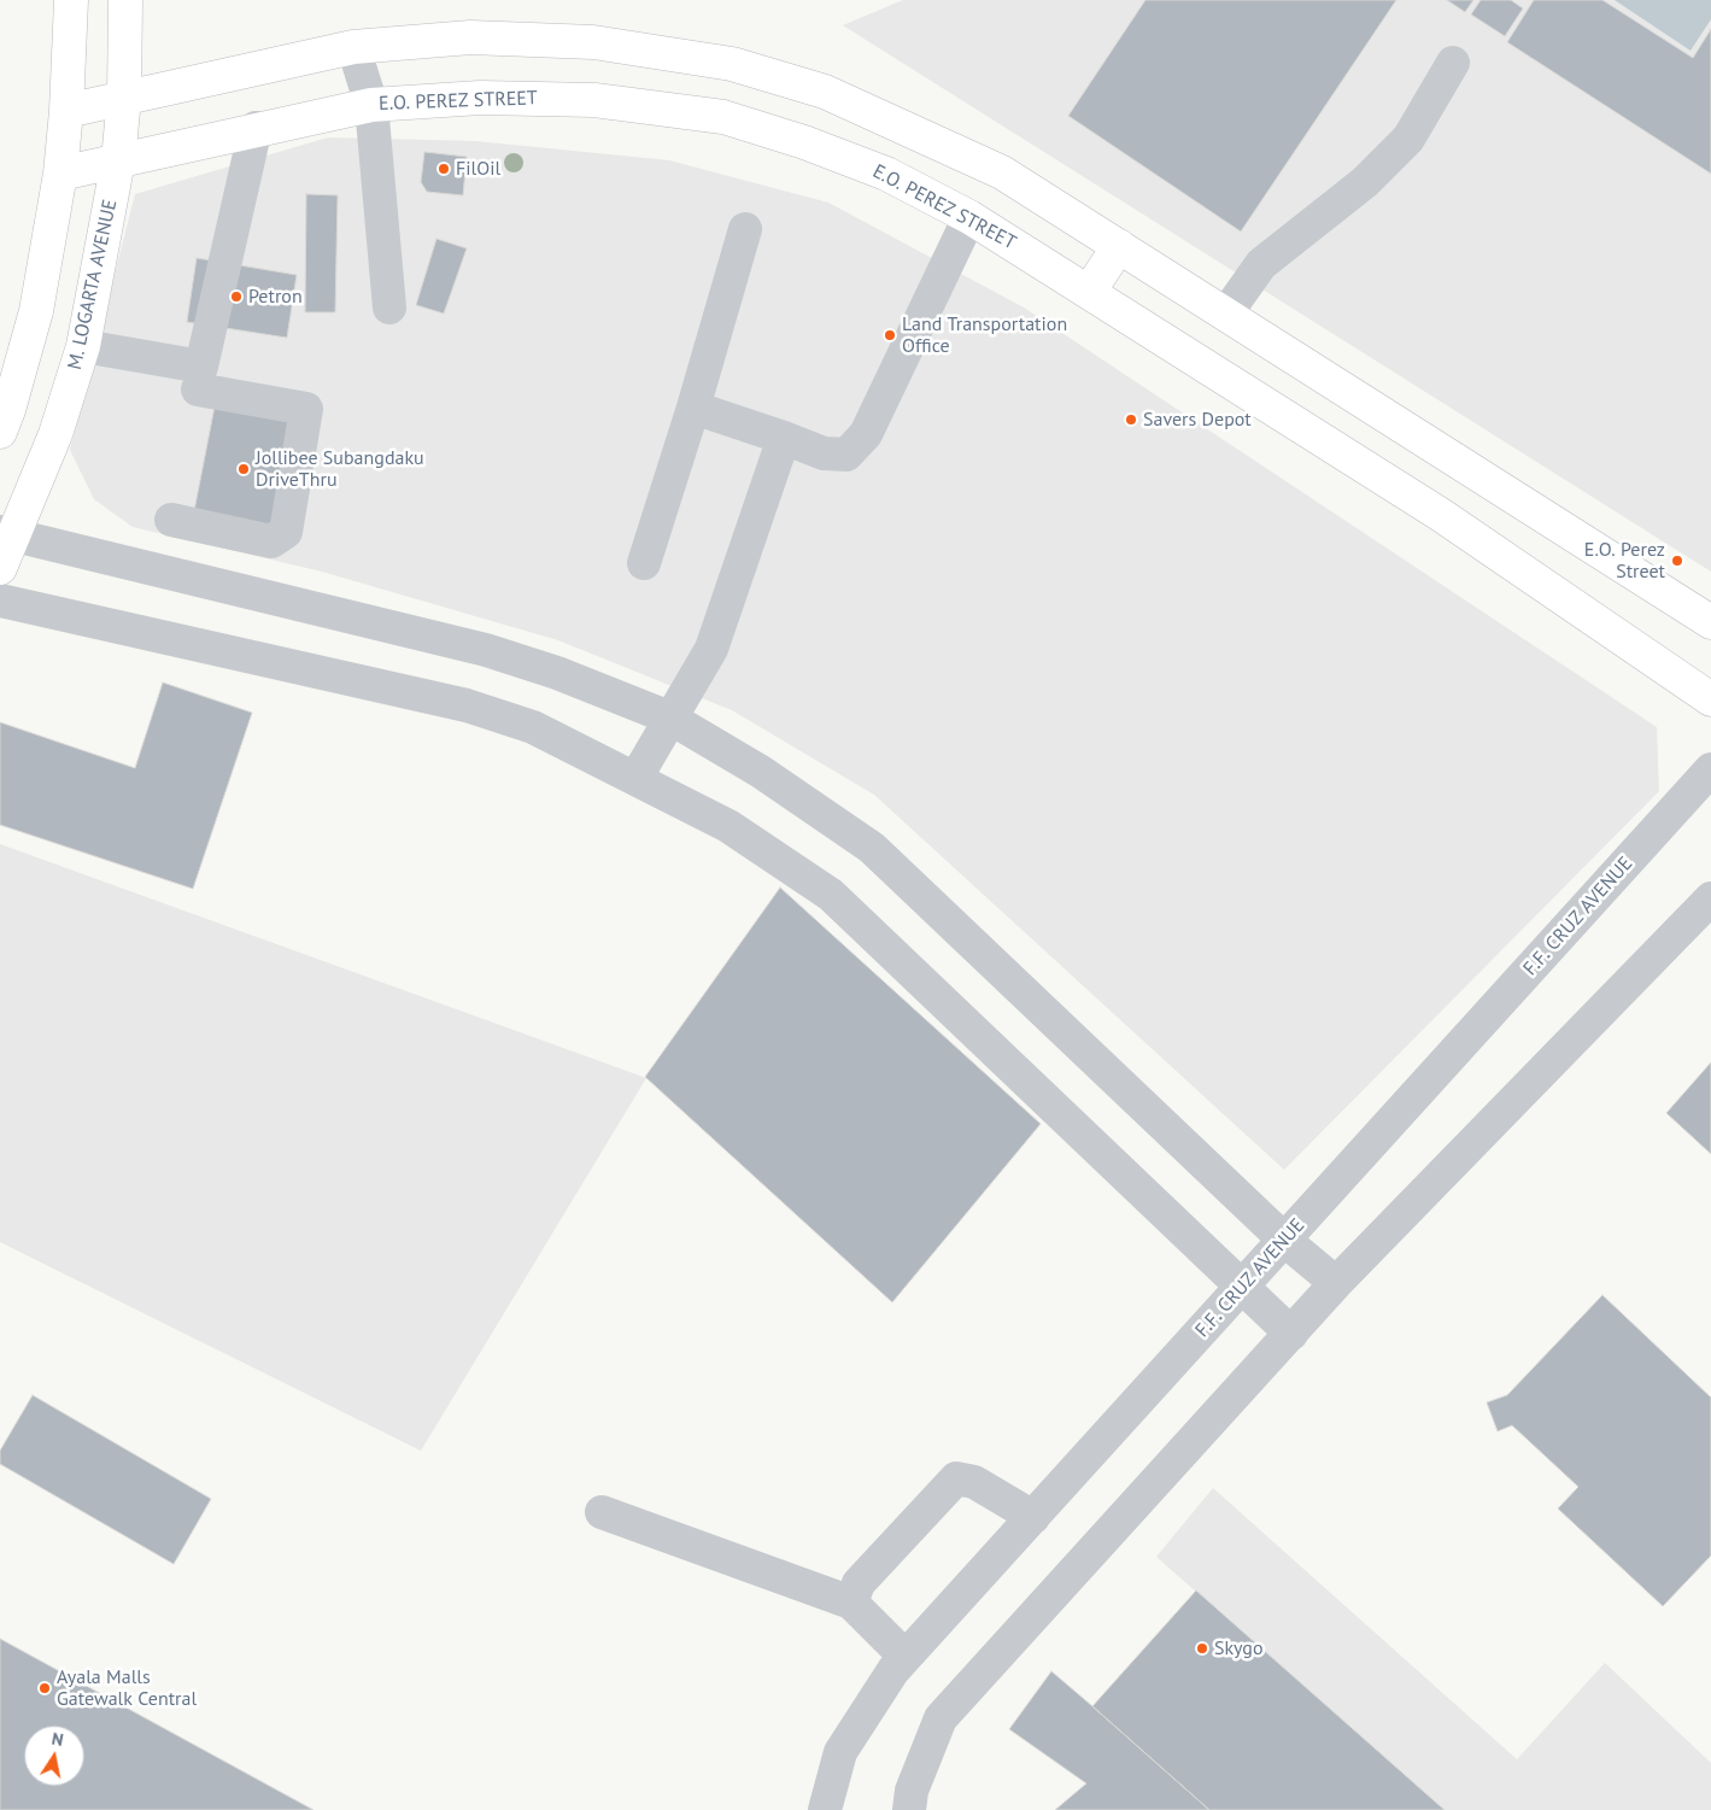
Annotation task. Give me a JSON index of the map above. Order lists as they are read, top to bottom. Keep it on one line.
{"streets":{"main road":["E.O. PEREZ STREET","M. LOGARTA AVENUE"],"street":["F.F. CRUZ AVENUE"]},"crossings":[["E.O. PEREZ STREET","M. LOGARTA AVENUE"]],"places":["FilOil","Petron","Land Transportation Office","Savers Depot","Jollibee Subangdaku DriveThru","E.O. Perez Street","Skygo","Ayala Malls Gatewalk Central"],"north":"top"}
